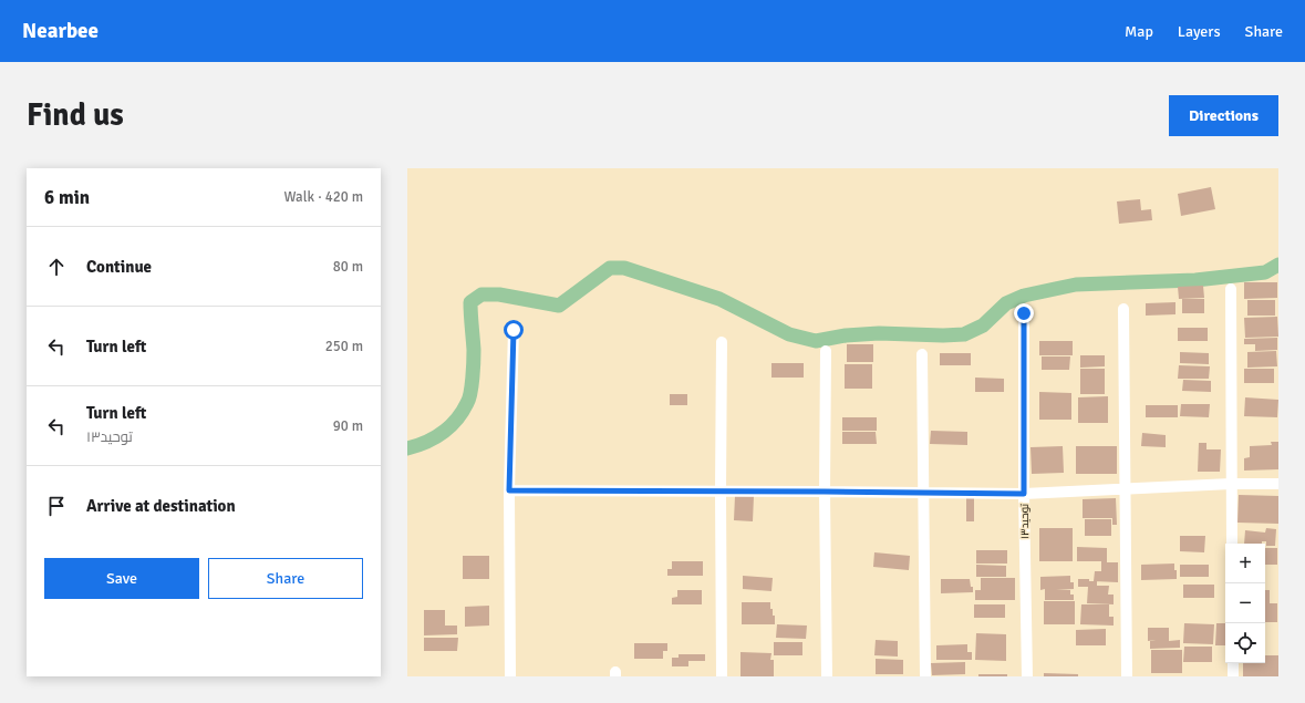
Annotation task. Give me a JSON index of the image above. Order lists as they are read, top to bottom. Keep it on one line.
{"streets":{"street":["توحید۱۳"]},"page":{"header":"Nearbee","nav":["Map","Layers","Share"],"buttons":["Directions",["Save","Share"]],"title":"Find us","heading":["6 min","Walk · 420 m"],"list":[["Continue","80 m"],["Turn left","250 m"],["Turn left","توحید۱۳","90 m"],"Arrive at destination"],"map_buttons":["+","−"]}}
